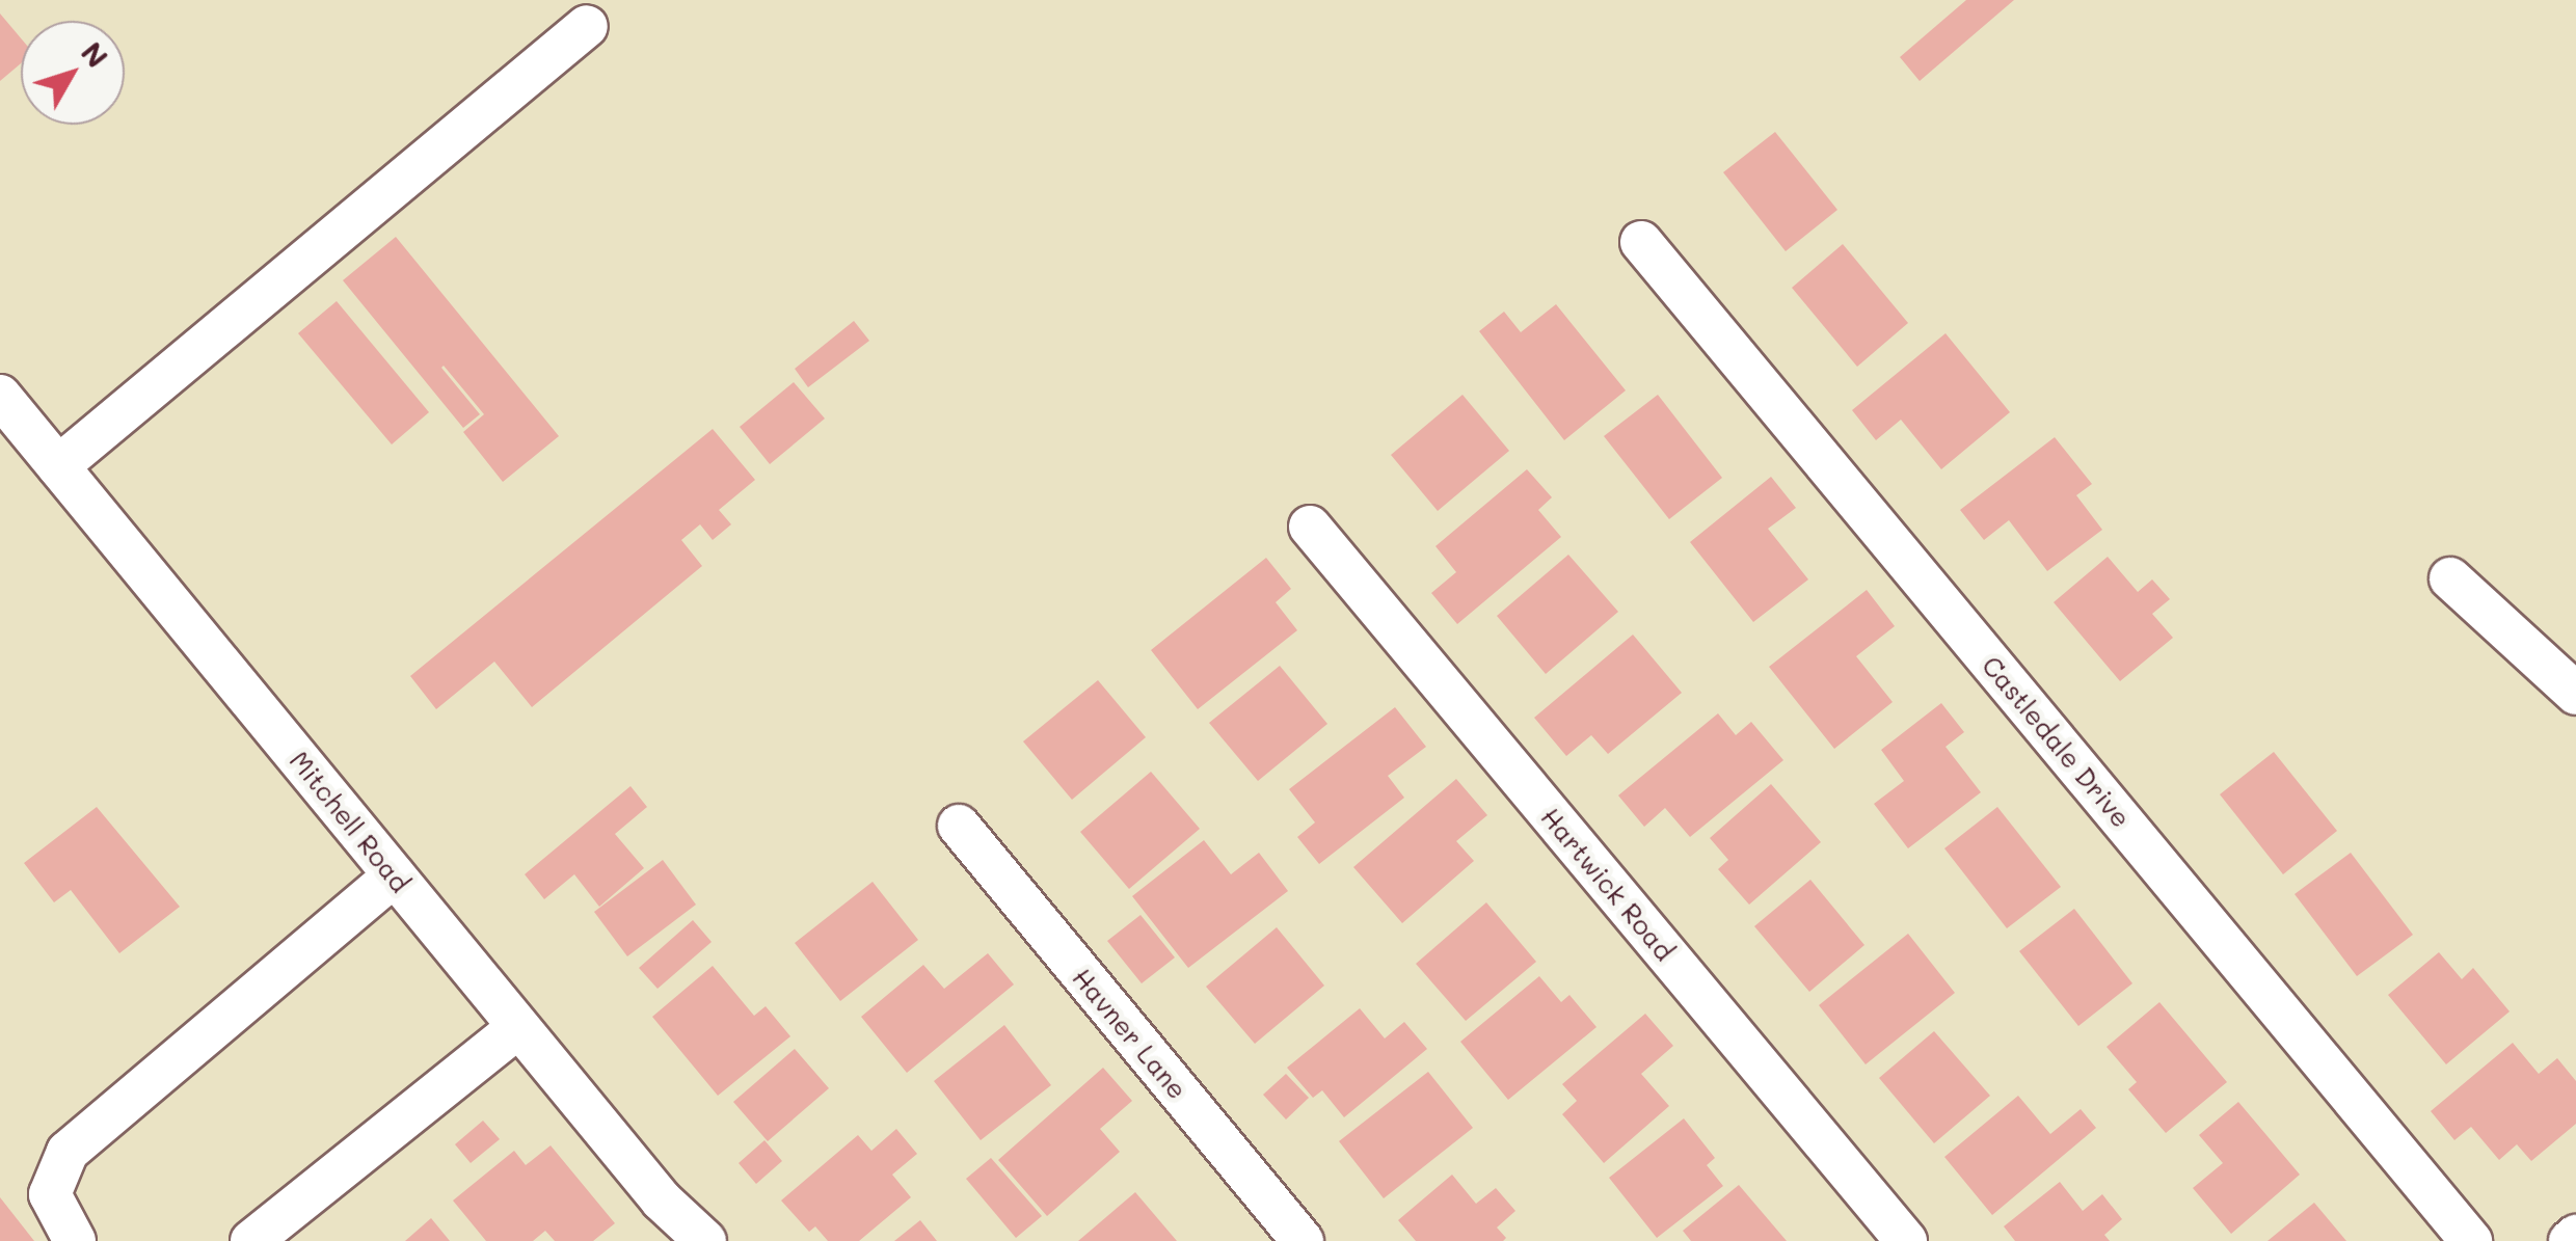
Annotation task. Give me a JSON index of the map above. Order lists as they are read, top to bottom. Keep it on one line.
{"streets":{"street":["Castledale Drive","Mitchell Road","Hartwick Road","Havner Lane"]},"north":"top right"}
